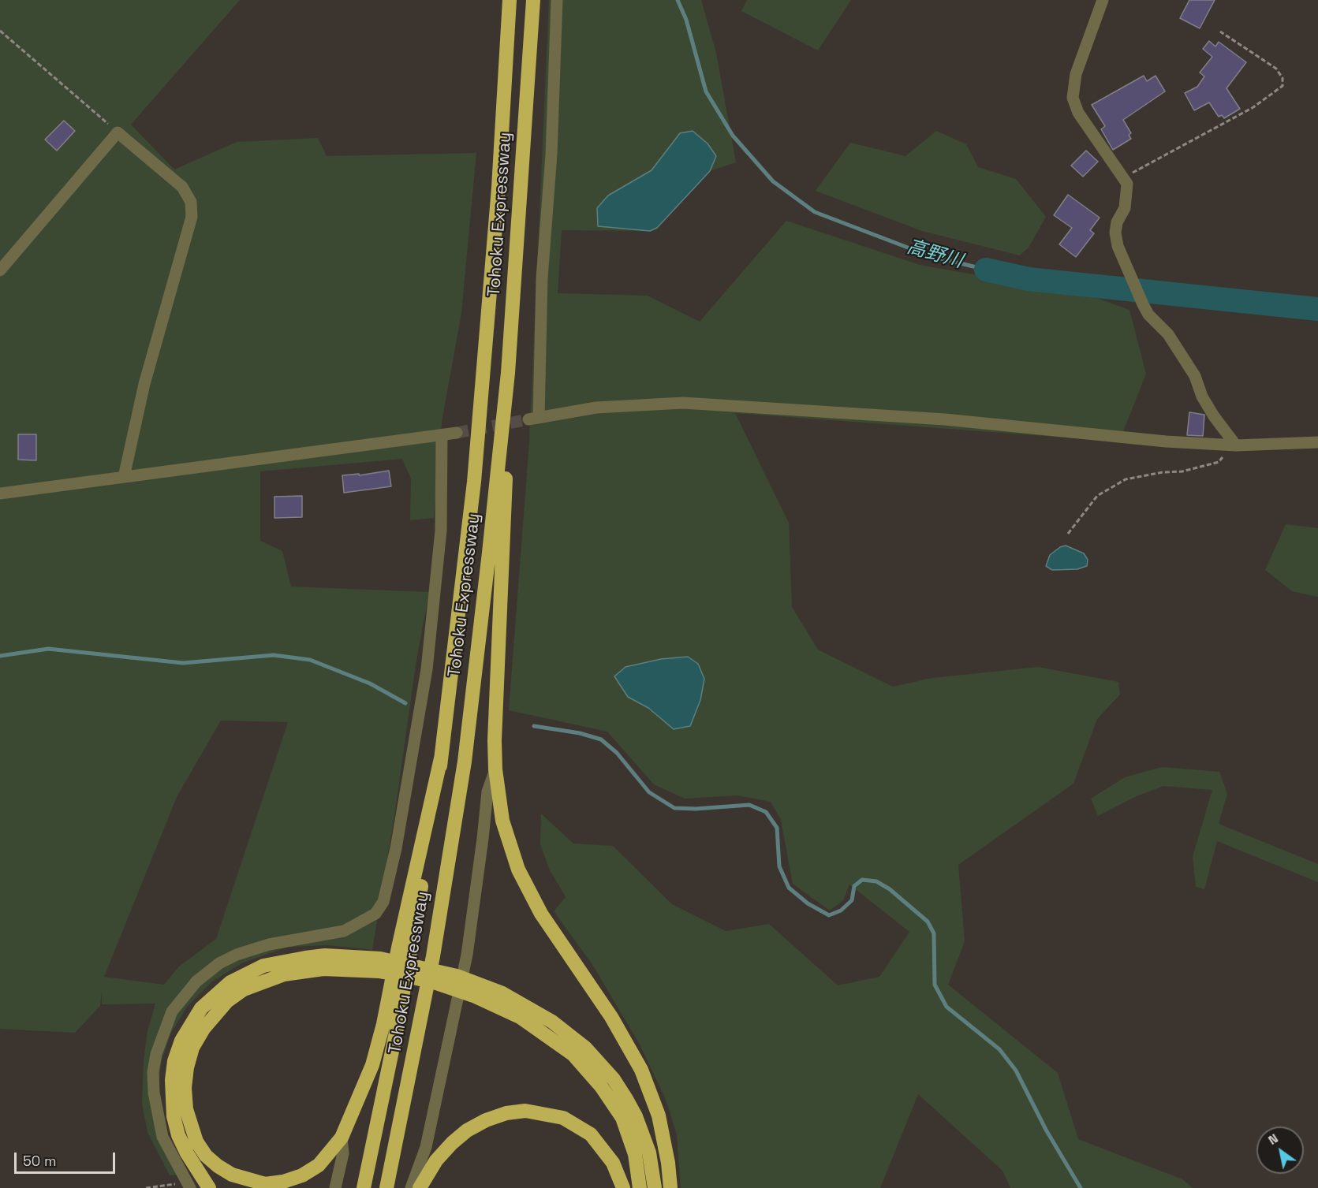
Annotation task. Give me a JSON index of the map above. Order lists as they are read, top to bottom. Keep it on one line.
{"streets":{"highway":["Tohoku Expressway"]},"water":["高野川"],"scale_bar":"50 m","north":"top left"}
